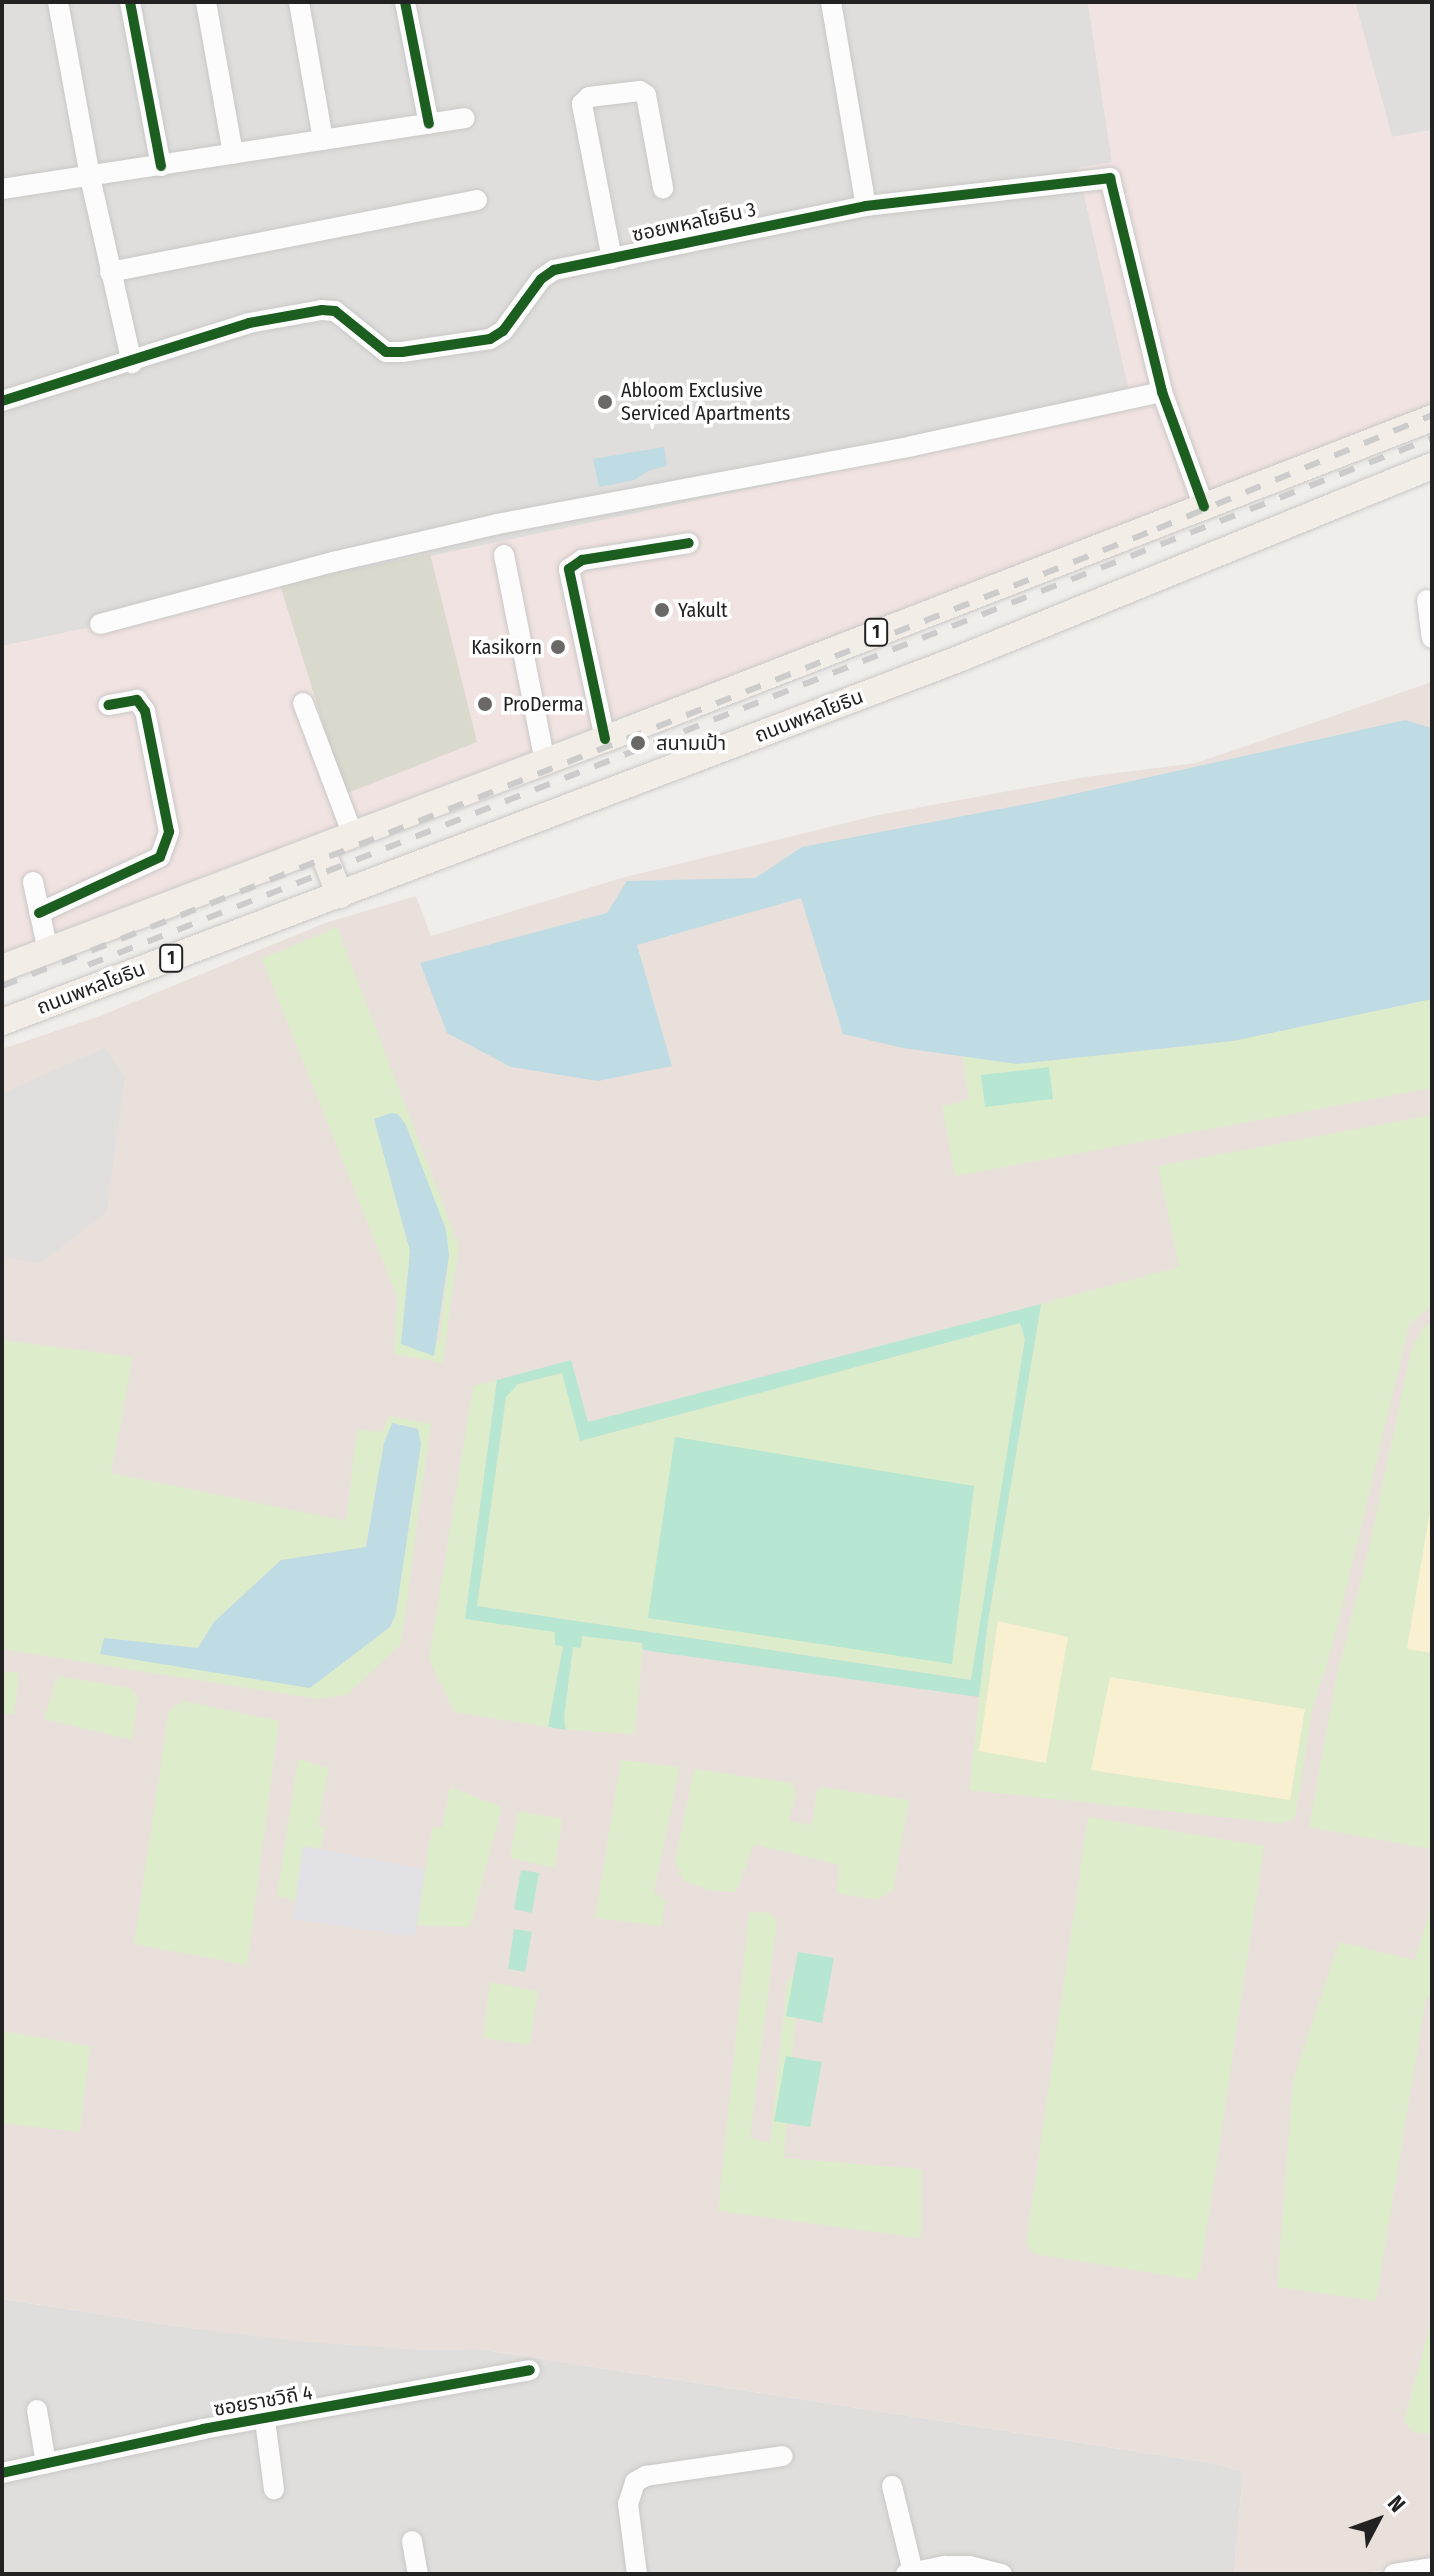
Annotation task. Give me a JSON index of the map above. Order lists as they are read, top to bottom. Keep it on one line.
{"streets":{"main road":["1","ถนนพหลโยธิน"],"street":["ซอยพหลโยธิน 3","ซอยราชวิถี 4"]},"crossings":[["ซอยพหลโยธิน 3","1"]],"places":["Abloom Exclusive Serviced Apartments","Yakult","Kasikorn","ProDerma","สนามเป้า"],"north":"top right"}
